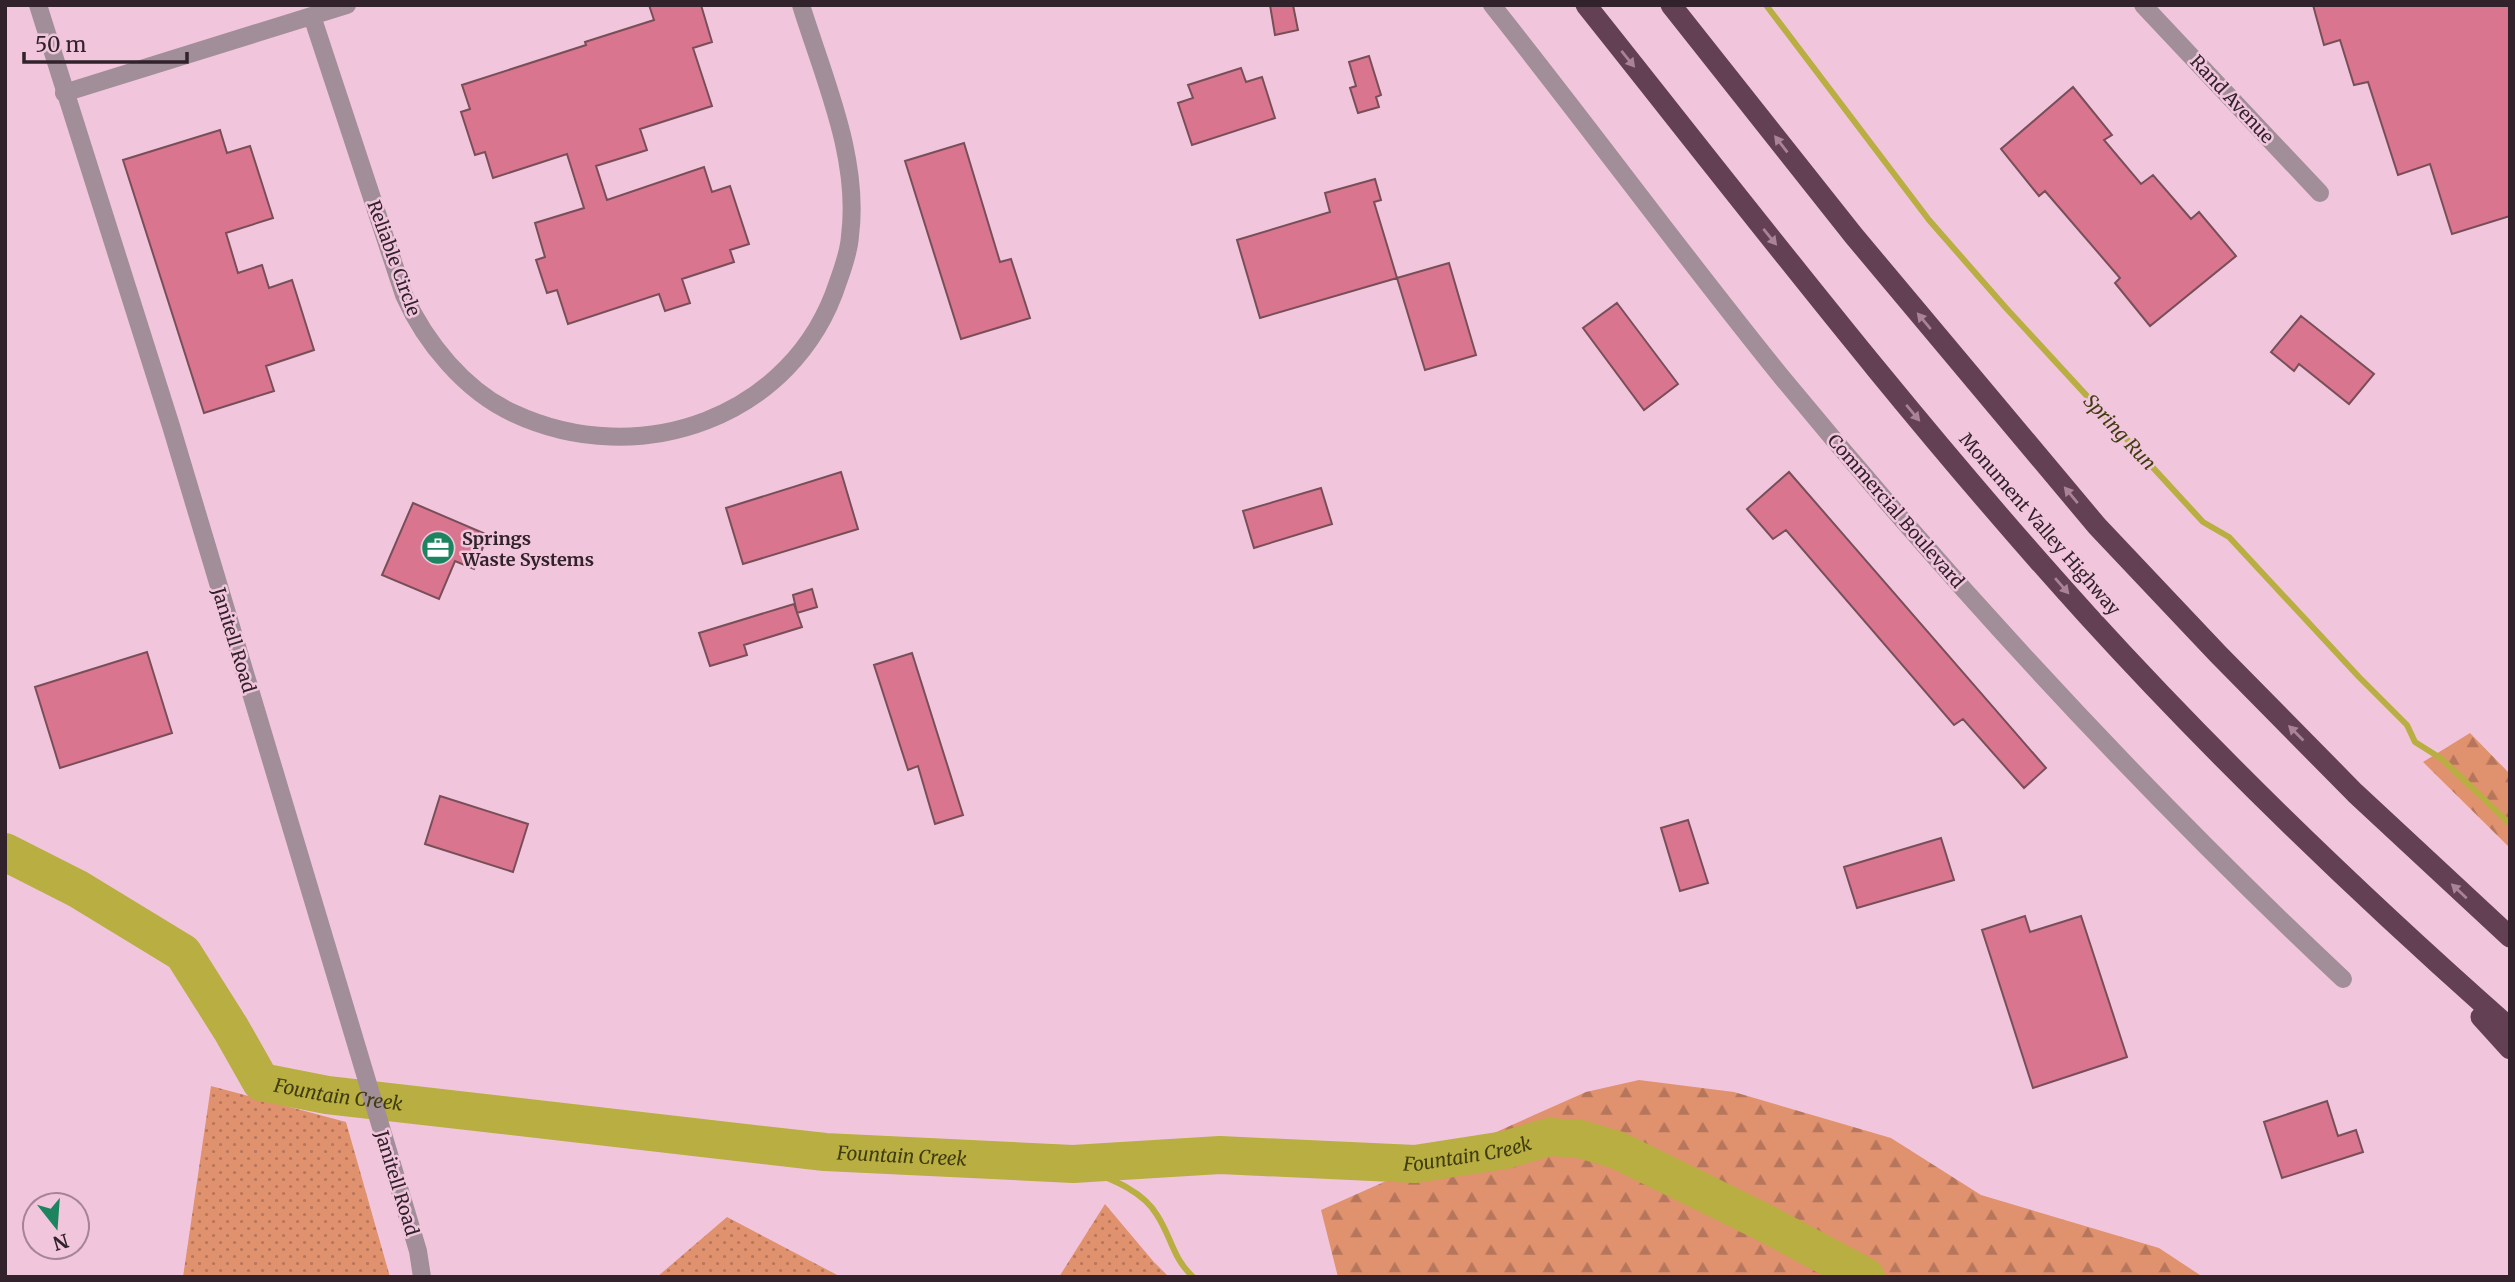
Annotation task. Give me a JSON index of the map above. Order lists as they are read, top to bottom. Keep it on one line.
{"streets":{"highway":["Monument Valley Highway"],"street":["Rand Avenue","Reliable Circle","Commercial Boulevard","Janitell Road"]},"water":["Spring Run","Fountain Creek"],"places":{"office":["Springs Waste Systems"]},"scale_bar":"50 m","north":"bottom"}
